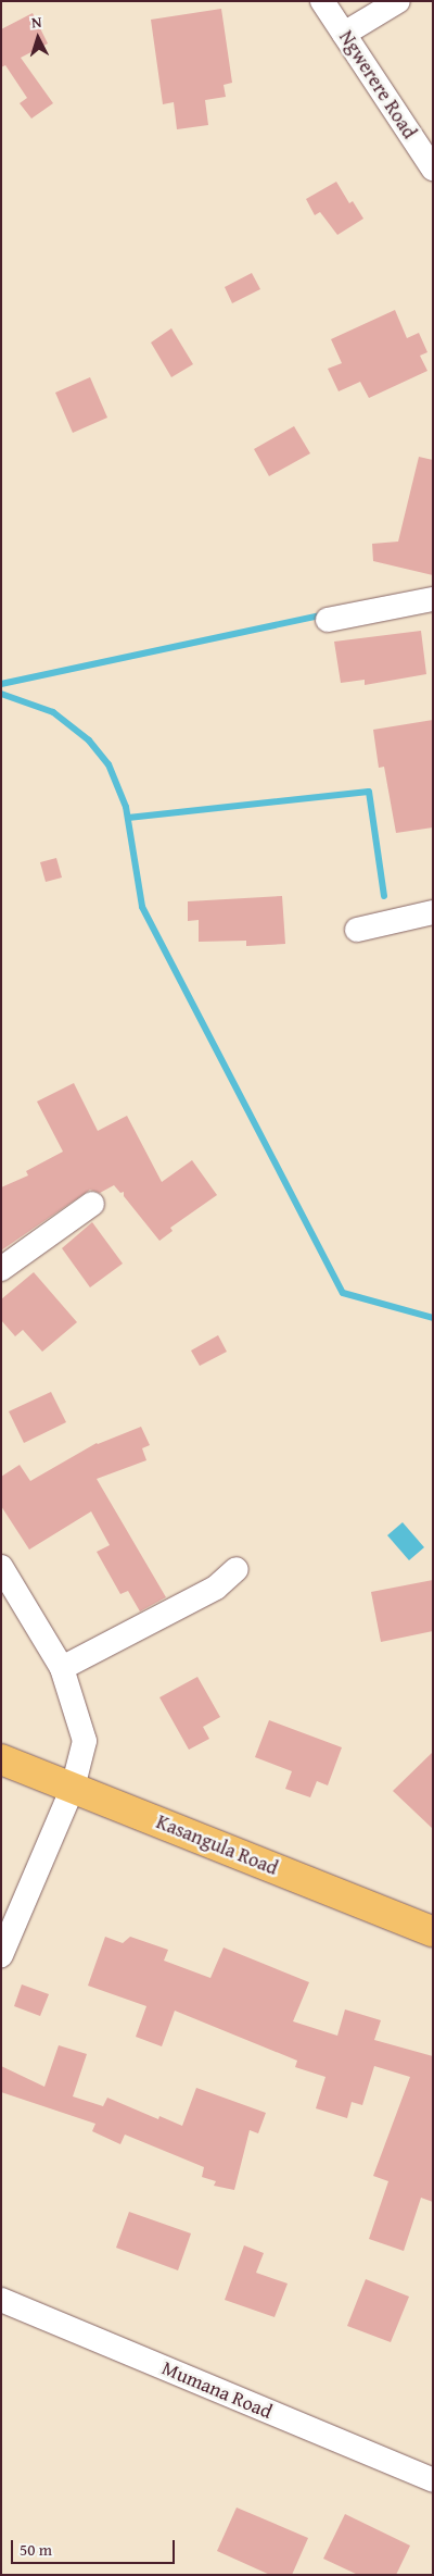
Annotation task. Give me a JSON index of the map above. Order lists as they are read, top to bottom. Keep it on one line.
{"streets":{"main road":["Kasangula Road"],"street":["Ngwerere Road","Mumana Road"]},"scale_bar":"50 m","north":"top"}
